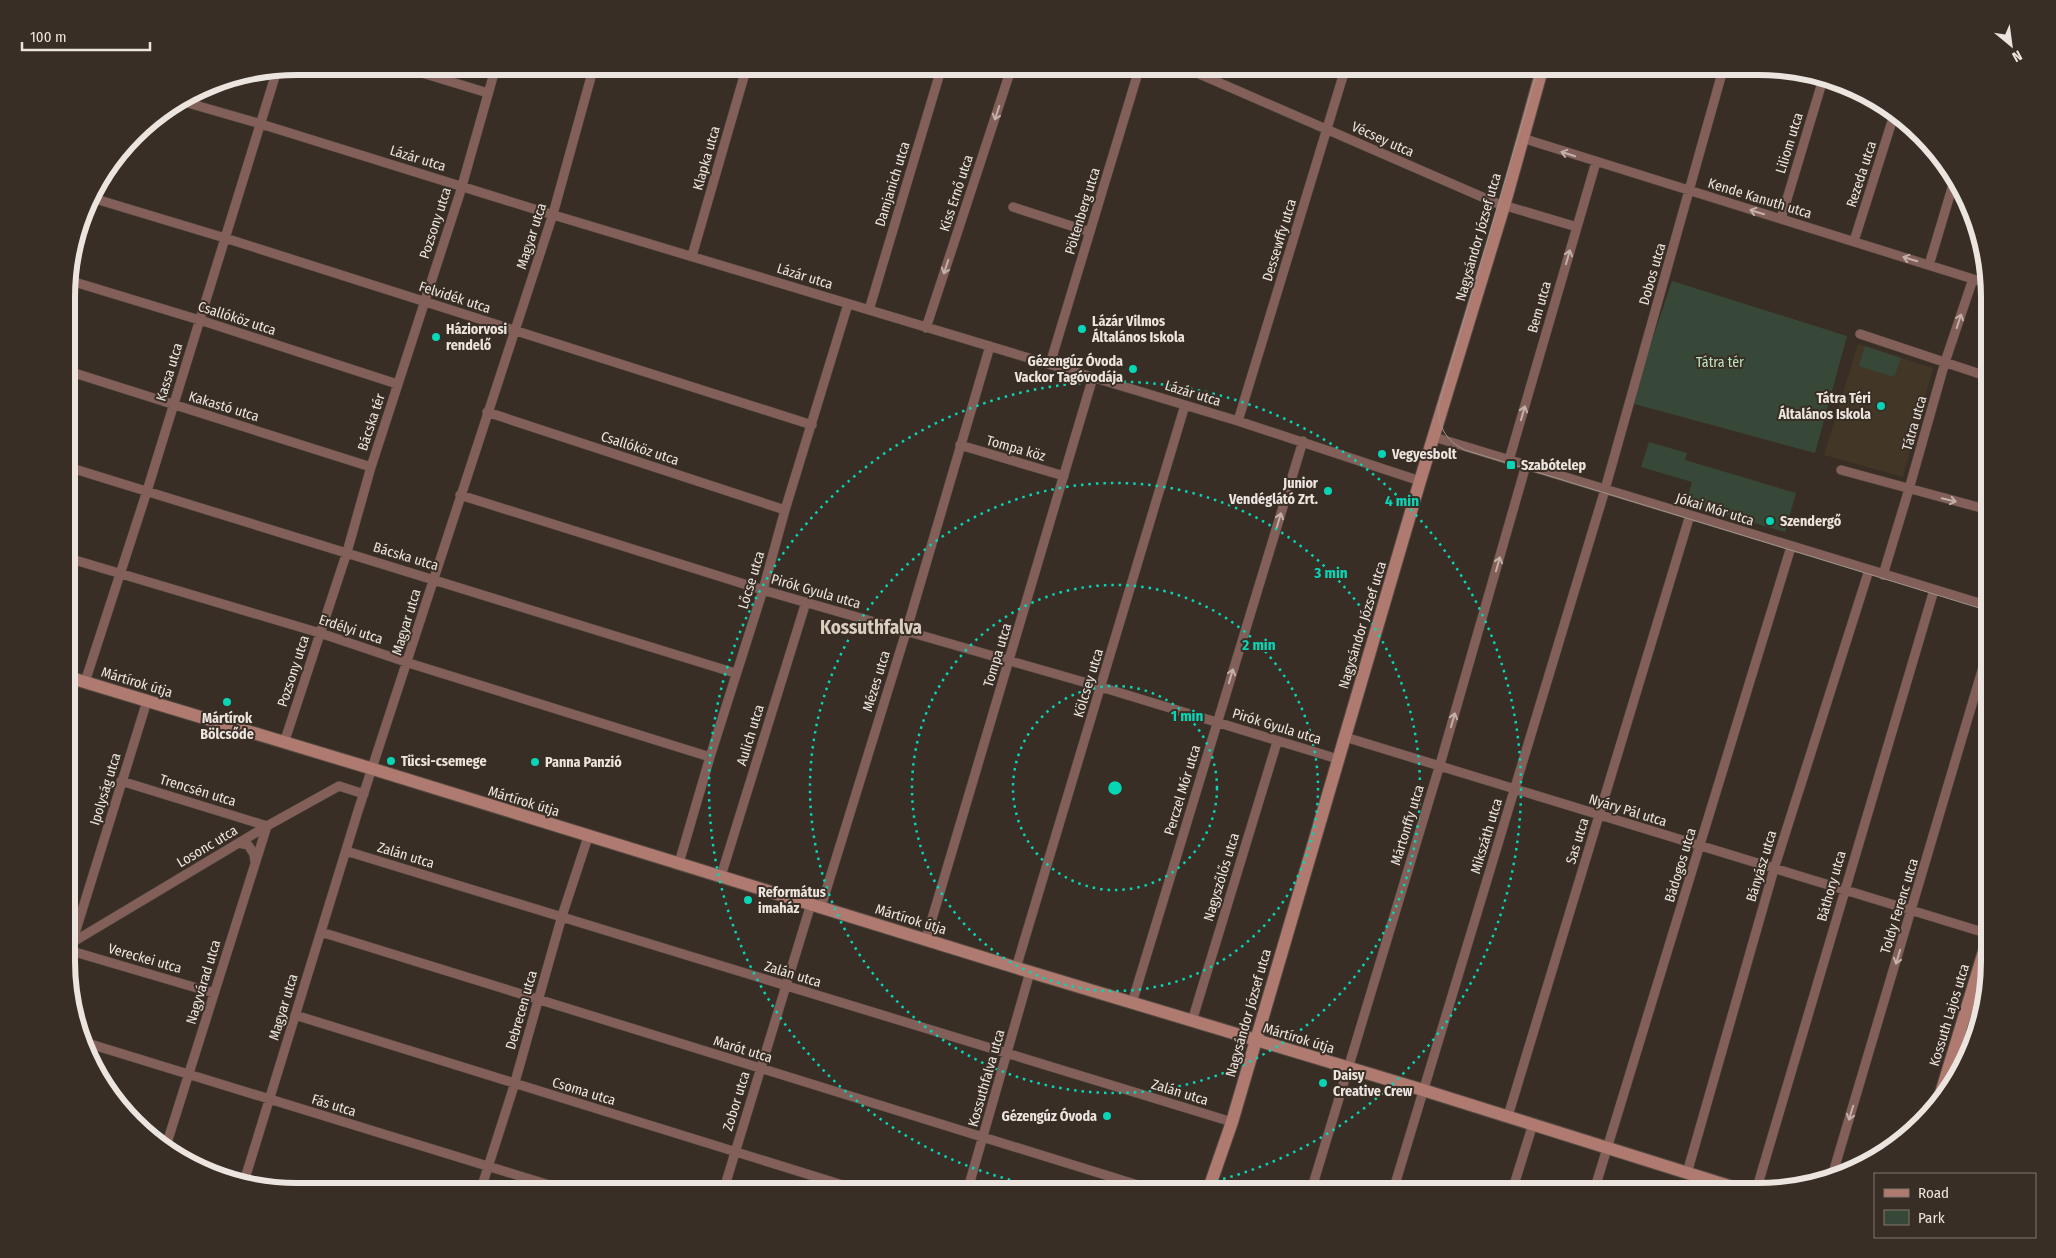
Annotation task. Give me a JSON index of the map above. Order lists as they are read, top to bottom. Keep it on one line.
{"streets":{"street":["Vécsey utca","Liliom utca","Lázár utca","Klapka utca","Rezeda utca","Damjanich utca","Kiss Ernő utca","Kende Kanuth utca","Pöltenberg utca","Pozsony utca","Magyar utca","Nagysándor József utca","Dessewffy utca","Dobos utca","Felvidék utca","Bem utca","Csallóköz utca","Kassa utca","Kakastó utca","Bácska tér","Tompa köz","Jókai Mór utca","Bácska utca","Lőcse utca","Pirók Gyula utca","Erdélyi utca","Tompa utca","Mézes utca","Mártírok útja","Kölcsey utca","Aulich utca","Ipolyság utca","Trencsén utca","Perczel Mór utca","Nyáry Pál utca","Mártonffy utca","Mikszáth utca","Sas utca","Losonc utca","Zalán utca","Bádogos utca","Bányász utca","Nagyszőlős utca","Báthory utca","Toldy Ferenc utca","Vereckei utca","Nagyvárad utca","Debrecen utca","Kossuth Lajos utca","Marót utca","Kossuthfalva utca","Csoma utca","Zobor utca","Fás utca"]},"crossings":[["Vécsey utca","Nagysándor József utca"],["Vécsey utca","Dessewffy utca"],["Vécsey utca","Bem utca"],["Liliom utca","Kende Kanuth utca"],["Lázár utca","Klapka utca"],["Lázár utca","Damjanich utca"],["Lázár utca","Kiss Ernő utca"],["Lázár utca","Pöltenberg utca"],["Lázár utca","Pozsony utca"],["Lázár utca","Magyar utca"],["Lázár utca","Nagysándor József utca"],["Lázár utca","Dessewffy utca"],["Lázár utca","Kassa utca"],["Lázár utca","Lőcse utca"],["Lázár utca","Tompa utca"],["Lázár utca","Mézes utca"],["Lázár utca","Kölcsey utca"],["Lázár utca","Perczel Mór utca"],["Rezeda utca","Kende Kanuth utca"],["Kende Kanuth utca","Nagysándor József utca"],["Kende Kanuth utca","Dobos utca"],["Kende Kanuth utca","Bem utca"],["Pozsony utca","Felvidék utca"],["Pozsony utca","Bácska tér"],["Pozsony utca","Bácska utca"],["Pozsony utca","Erdélyi utca"],["Pozsony utca","Mártírok útja"],["Magyar utca","Felvidék utca"],["Magyar utca","Csallóköz utca"],["Magyar utca","Bácska utca"],["Magyar utca","Pirók Gyula utca"],["Magyar utca","Erdélyi utca"],["Magyar utca","Mártírok útja"],["Magyar utca","Losonc utca"],["Magyar utca","Zalán utca"],["Magyar utca","Marót utca"],["Magyar utca","Csoma utca"],["Magyar utca","Fás utca"],["Nagysándor József utca","Jókai Mór utca"],["Nagysándor József utca","Pirók Gyula utca"],["Nagysándor József utca","Mártírok útja"],["Nagysándor József utca","Nyáry Pál utca"],["Nagysándor József utca","Zalán utca"],["Dobos utca","Jókai Mór utca"],["Dobos utca","Mikszáth utca"],["Felvidék utca","Kassa utca"],["Felvidék utca","Bácska tér"],["Felvidék utca","Lőcse utca"],["Bem utca","Jókai Mór utca"],["Csallóköz utca","Kassa utca"],["Csallóköz utca","Bácska tér"],["Csallóköz utca","Lőcse utca"],["Kassa utca","Kakastó utca"],["Kassa utca","Bácska utca"],["Kassa utca","Erdélyi utca"],["Kassa utca","Mártírok útja"],["Kakastó utca","Bácska tér"],["Bácska tér","Bácska utca"],["Tompa köz","Tompa utca"],["Tompa köz","Mézes utca"],["Jókai Mór utca","Mártonffy utca"],["Jókai Mór utca","Mikszáth utca"],["Jókai Mór utca","Sas utca"],["Jókai Mór utca","Bádogos utca"],["Jókai Mór utca","Bányász utca"],["Jókai Mór utca","Báthory utca"],["Bácska utca","Lőcse utca"],["Lőcse utca","Pirók Gyula utca"],["Lőcse utca","Erdélyi utca"],["Lőcse utca","Mártírok útja"],["Pirók Gyula utca","Tompa utca"],["Pirók Gyula utca","Mézes utca"],["Pirók Gyula utca","Kölcsey utca"],["Pirók Gyula utca","Aulich utca"],["Pirók Gyula utca","Perczel Mór utca"],["Pirók Gyula utca","Nagyszőlős utca"],["Tompa utca","Mártírok útja"],["Mézes utca","Mártírok útja"],["Mézes utca","Zobor utca"],["Mártírok útja","Kölcsey utca"],["Mártírok útja","Aulich utca"],["Mártírok útja","Ipolyság utca"],["Mártírok útja","Perczel Mór utca"],["Mártírok útja","Mártonffy utca"],["Mártírok útja","Mikszáth utca"],["Mártírok útja","Sas utca"],["Mártírok útja","Bádogos utca"],["Mártírok útja","Bányász utca"],["Mártírok útja","Nagyszőlős utca"],["Mártírok útja","Debrecen utca"],["Mártírok útja","Kossuthfalva utca"],["Mártírok útja","Zobor utca"],["Ipolyság utca","Trencsén utca"],["Trencsén utca","Losonc utca"],["Trencsén utca","Nagyvárad utca"],["Nyáry Pál utca","Mártonffy utca"],["Nyáry Pál utca","Mikszáth utca"],["Nyáry Pál utca","Sas utca"],["Nyáry Pál utca","Bádogos utca"],["Nyáry Pál utca","Bányász utca"],["Nyáry Pál utca","Báthory utca"],["Nyáry Pál utca","Toldy Ferenc utca"],["Losonc utca","Nagyvárad utca"],["Zalán utca","Debrecen utca"],["Zalán utca","Kossuthfalva utca"],["Zalán utca","Zobor utca"],["Vereckei utca","Nagyvárad utca"],["Nagyvárad utca","Fás utca"],["Debrecen utca","Marót utca"],["Debrecen utca","Csoma utca"],["Debrecen utca","Fás utca"],["Marót utca","Kossuthfalva utca"],["Marót utca","Zobor utca"],["Csoma utca","Zobor utca"]],"one_way":["Kiss Ernő utca","Kende Kanuth utca","Bem utca","Perczel Mór utca","Mártonffy utca","Toldy Ferenc utca"],"districts":["Kossuthfalva"],"parks":["Tátra tér"],"places":{"other":["Lázár Vilmos Általános Iskola","Háziorvosi rendelő","Gézengúz Óvoda Vackor Tagóvodája","Tátra Téri Általános Iskola","Vegyesbolt","Junior Vendéglátó Zrt.","Szendergő","Mártírok Bölcsőde","Tücsi-csemege","Panna Panzió","Református imaház","Daisy Creative Crew","Gézengúz Óvoda"],"transit":["Szabótelep"]},"legend":["Road","Park"],"scale_bar":"100 m","north":"bottom right","rings":["4 min","3 min","2 min","1 min"]}
